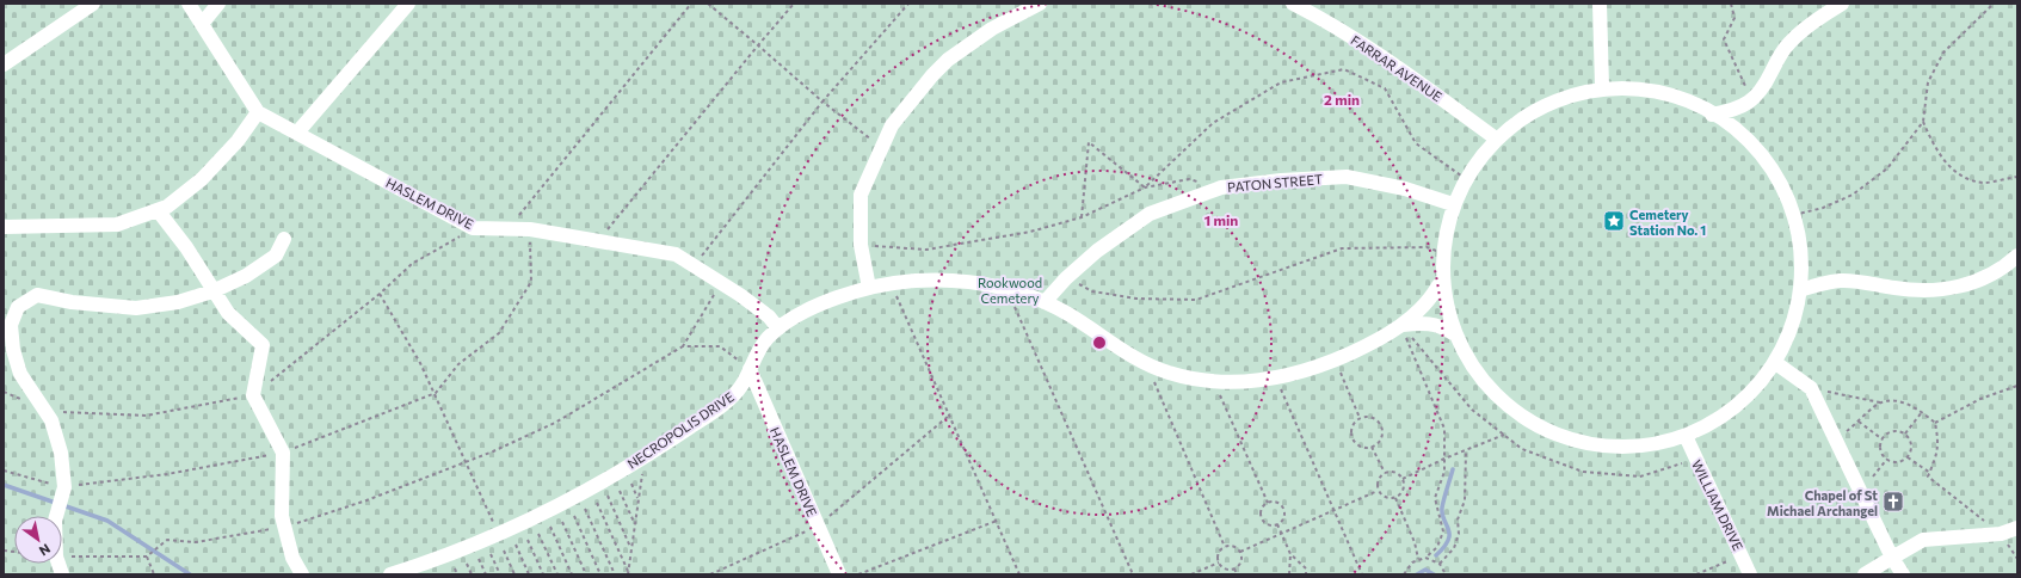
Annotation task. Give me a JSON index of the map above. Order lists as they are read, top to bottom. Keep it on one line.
{"streets":{"street":["FARRAR AVENUE","PATON STREET","HASLEM DRIVE","NECROPOLIS DRIVE","WILLIAM DRIVE"]},"crossings":[["PATON STREET","NECROPOLIS DRIVE"],["HASLEM DRIVE","NECROPOLIS DRIVE"]],"parks":["Rookwood Cemetery"],"places":{"place":["Cemetery Station No. 1"],"church":["Chapel of St Michael Archangel"]},"north":"bottom right","rings":["2 min","1 min"]}
